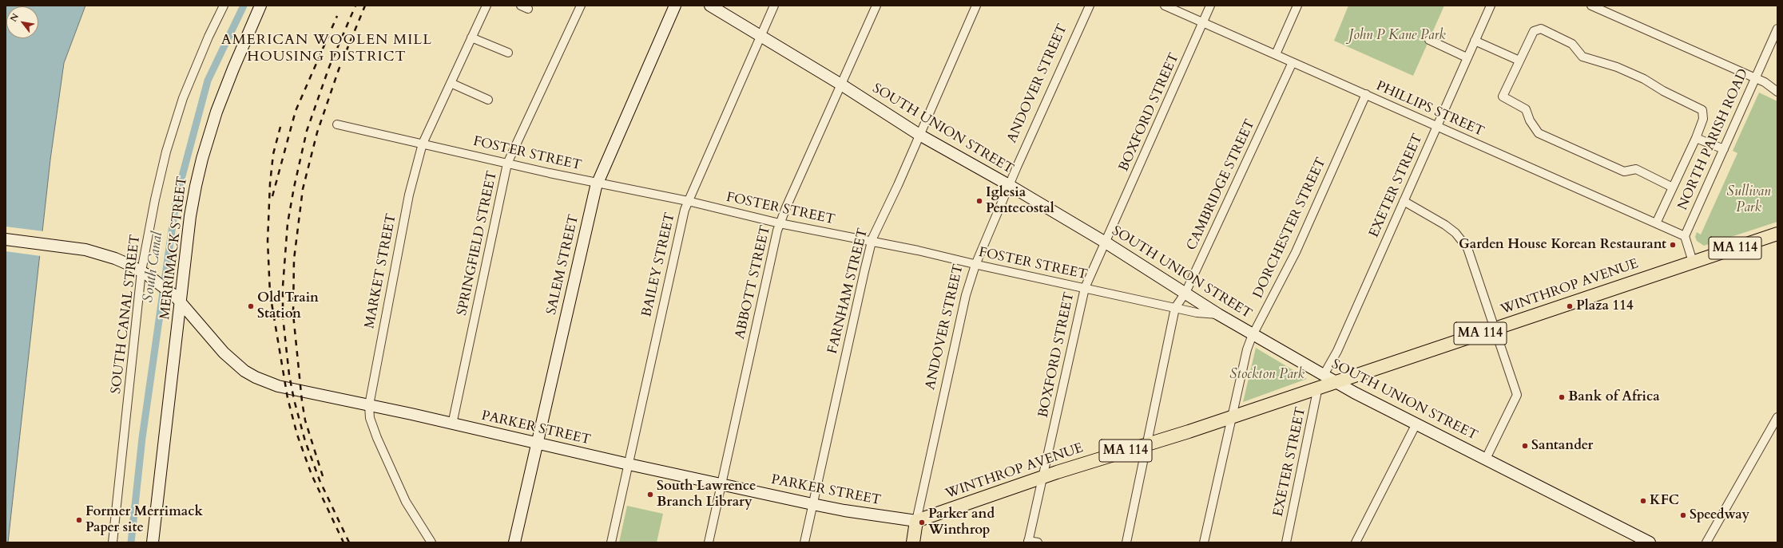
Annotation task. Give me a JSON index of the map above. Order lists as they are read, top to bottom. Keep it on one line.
{"streets":{"main road":["ANDOVER STREET","SOUTH UNION STREET","MERRIMACK STREET","MA 114","SALEM STREET","WINTHROP AVENUE","PARKER STREET"],"street":["PHILLIPS STREET","BOXFORD STREET","NORTH PARISH ROAD","FOSTER STREET","CAMBRIDGE STREET","EXETER STREET","DORCHESTER STREET","SPRINGFIELD STREET","BAILEY STREET","MARKET STREET","ABBOTT STREET","FARNHAM STREET","SOUTH CANAL STREET"]},"crossings":[["ANDOVER STREET","SOUTH UNION STREET"],["ANDOVER STREET","FOSTER STREET"],["ANDOVER STREET","WINTHROP AVENUE"],["ANDOVER STREET","PARKER STREET"],["PHILLIPS STREET","BOXFORD STREET"],["PHILLIPS STREET","NORTH PARISH ROAD"],["PHILLIPS STREET","CAMBRIDGE STREET"],["PHILLIPS STREET","EXETER STREET"],["PHILLIPS STREET","DORCHESTER STREET"],["BOXFORD STREET","SOUTH UNION STREET"],["BOXFORD STREET","FOSTER STREET"],["BOXFORD STREET","WINTHROP AVENUE"],["SOUTH UNION STREET","FOSTER STREET"],["SOUTH UNION STREET","CAMBRIDGE STREET"],["SOUTH UNION STREET","EXETER STREET"],["SOUTH UNION STREET","DORCHESTER STREET"],["SOUTH UNION STREET","BAILEY STREET"],["SOUTH UNION STREET","ABBOTT STREET"],["SOUTH UNION STREET","WINTHROP AVENUE"],["SOUTH UNION STREET","FARNHAM STREET"],["FOSTER STREET","CAMBRIDGE STREET"],["FOSTER STREET","SPRINGFIELD STREET"],["FOSTER STREET","SALEM STREET"],["FOSTER STREET","BAILEY STREET"],["FOSTER STREET","MARKET STREET"],["FOSTER STREET","ABBOTT STREET"],["FOSTER STREET","FARNHAM STREET"],["CAMBRIDGE STREET","WINTHROP AVENUE"],["EXETER STREET","WINTHROP AVENUE"],["DORCHESTER STREET","WINTHROP AVENUE"],["SPRINGFIELD STREET","PARKER STREET"],["MERRIMACK STREET","PARKER STREET"],["SALEM STREET","PARKER STREET"],["BAILEY STREET","PARKER STREET"],["MARKET STREET","PARKER STREET"],["ABBOTT STREET","PARKER STREET"],["WINTHROP AVENUE","PARKER STREET"],["FARNHAM STREET","PARKER STREET"],["SOUTH CANAL STREET","PARKER STREET"]],"districts":["AMERICAN WOOLEN MILL HOUSING DISTRICT"],"water":["South Canal"],"parks":["John P Kane Park","Sullivan Park","Stockton Park"],"places":["Iglesia Pentecostal","Garden House Korean Restaurant","Old Train Station","Plaza 114","Bank of Africa","Santander","South Lawrence Branch Library","KFC","Speedway","Former Merrimack Paper site","Parker and Winthrop"],"north":"top left"}
